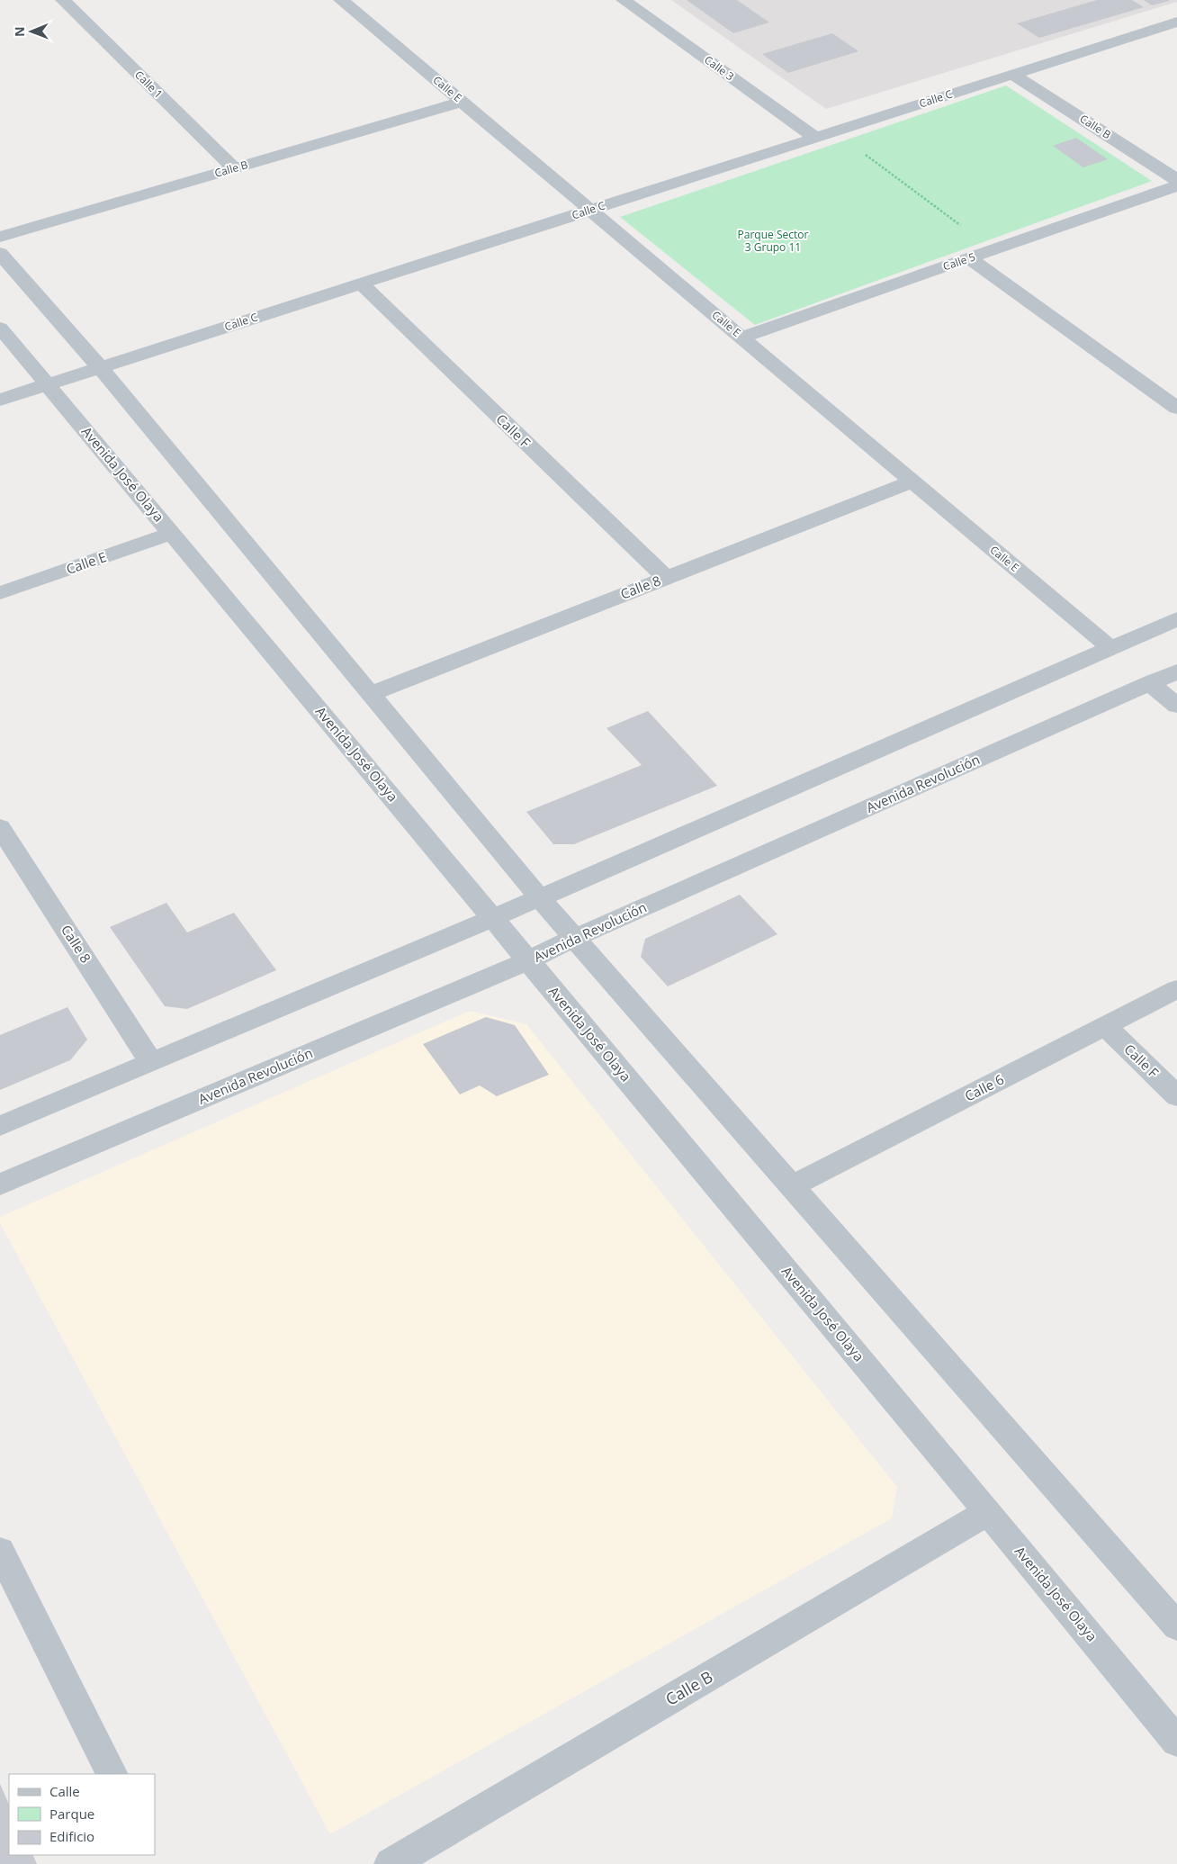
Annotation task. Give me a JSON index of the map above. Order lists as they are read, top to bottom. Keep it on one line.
{"streets":{"street":["Calle 3","Calle 1","Calle E","Calle C","Calle B","Calle 5","Calle F","Avenida José Olaya","Calle 8","Avenida Revolución","Calle 6"]},"crossings":[["Calle 3","Calle C"],["Calle 1","Calle B"],["Calle E","Calle C"],["Calle E","Calle B"],["Calle E","Calle 5"],["Calle E","Avenida José Olaya"],["Calle E","Calle 8"],["Calle C","Calle B"],["Calle C","Calle F"],["Calle C","Avenida José Olaya"],["Calle B","Avenida José Olaya"],["Calle F","Calle 8"],["Calle F","Calle 6"],["Avenida José Olaya","Avenida Revolución"]],"parks":["Parque Sector 3 Grupo 11"],"legend":["Calle","Parque","Edificio"],"north":"left"}
